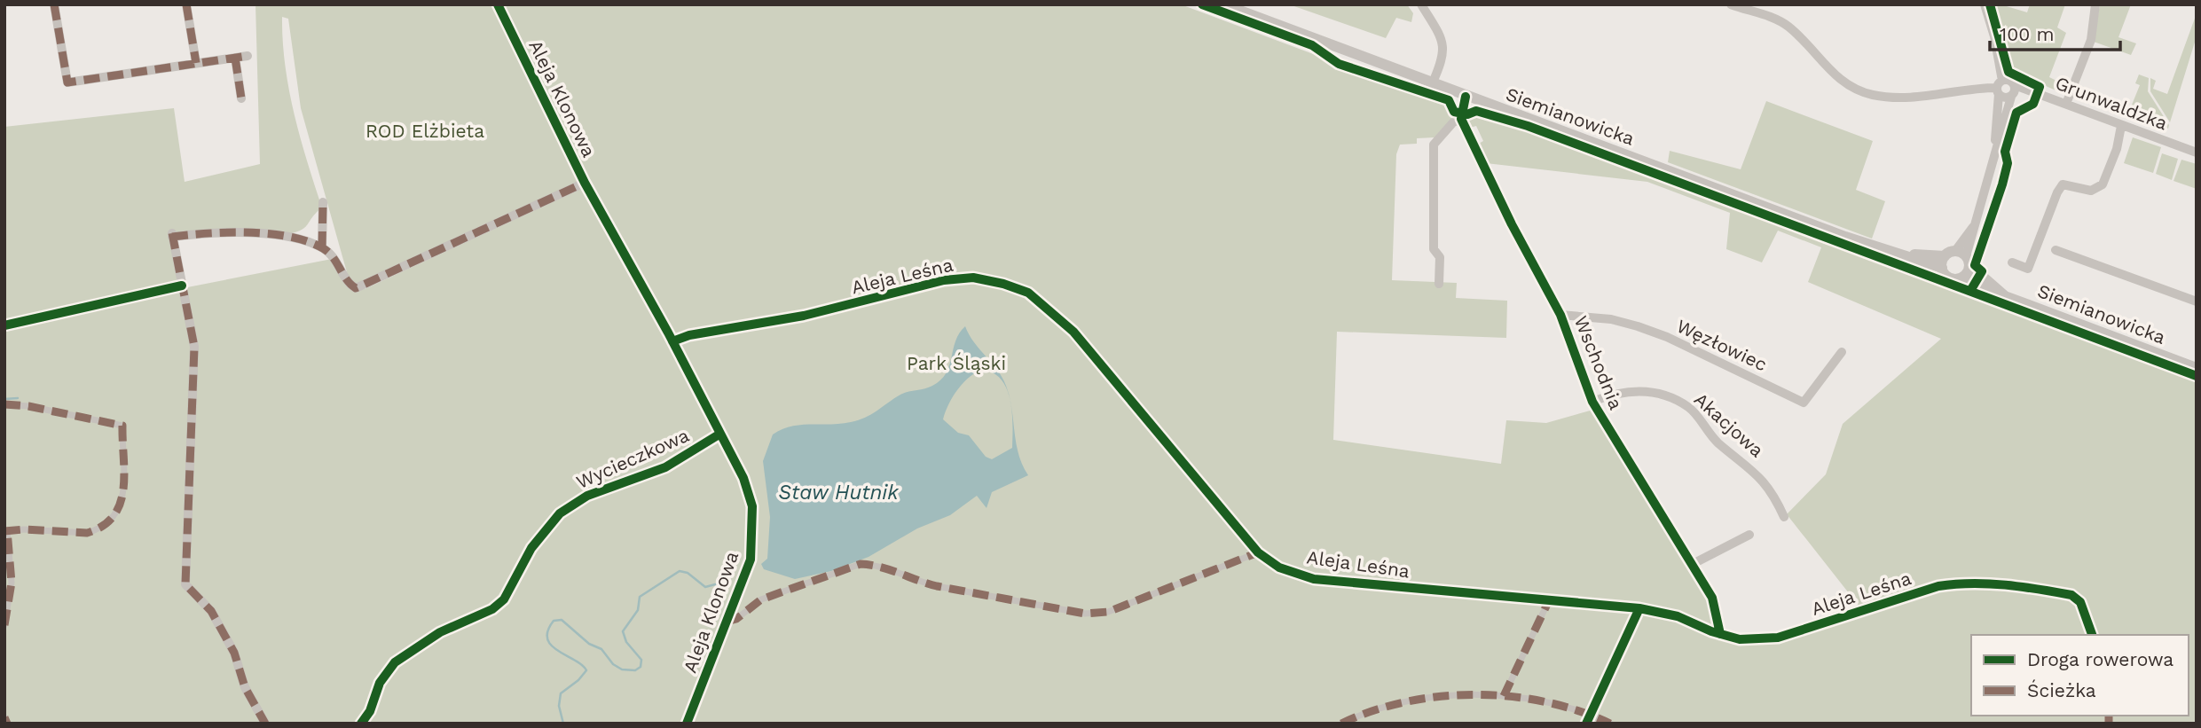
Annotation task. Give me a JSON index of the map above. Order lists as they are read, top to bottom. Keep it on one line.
{"streets":{"street":["Aleja Klonowa","Grunwaldzka","Siemianowicka","Aleja Leśna","Węzłowiec","Wschodnia","Akacjowa"],"cycle path":["Wycieczkowa"]},"crossings":[["Aleja Klonowa","Aleja Leśna"],["Aleja Leśna","Wschodnia"],["Węzłowiec","Wschodnia"],["Wschodnia","Akacjowa"]],"water":["Staw Hutnik"],"parks":["ROD Elżbieta","Park Śląski"],"legend":["Droga rowerowa","Ścieżka"],"scale_bar":"100 m"}
